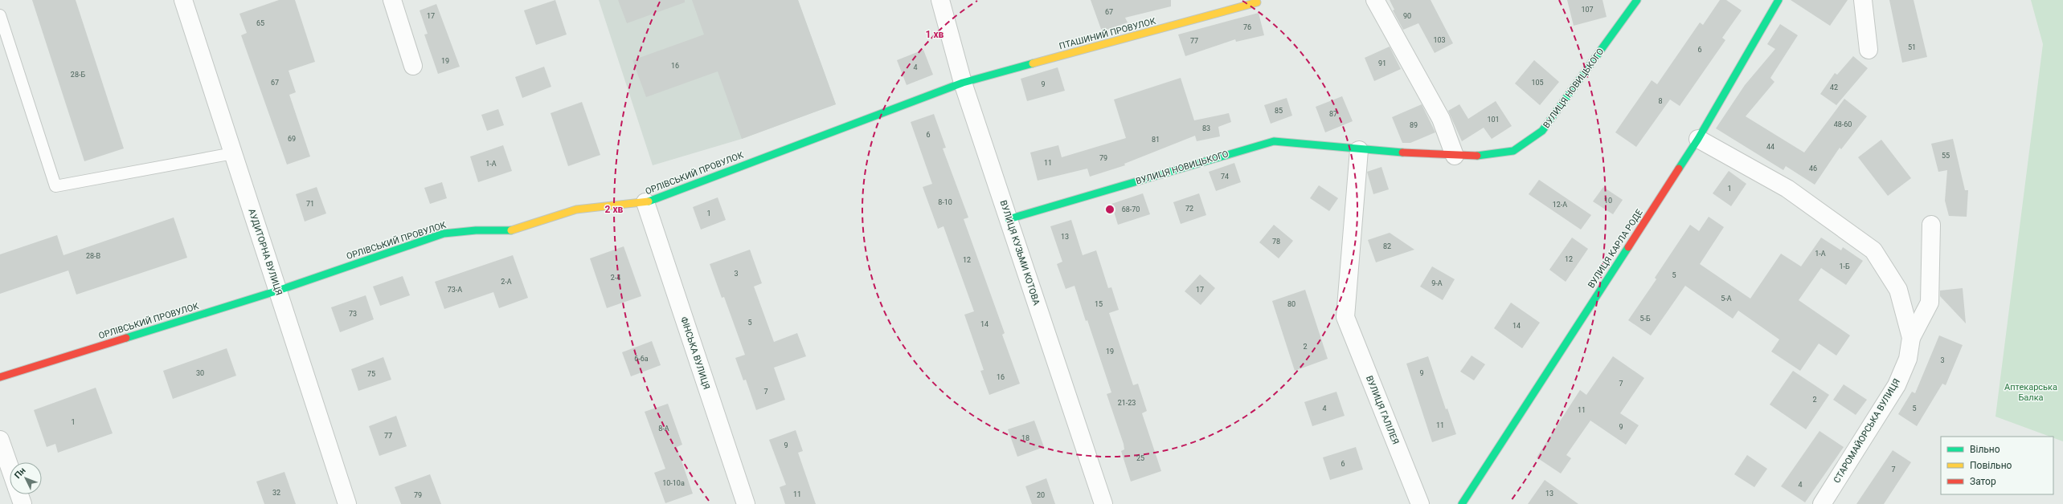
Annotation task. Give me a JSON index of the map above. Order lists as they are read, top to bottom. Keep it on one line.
{"streets":{"street":["ПТАШИНИЙ ПРОВУЛОК","ВУЛИЦЯ НОВИЦЬКОГО","ОРЛІВСЬКИЙ ПРОВУЛОК","ВУЛИЦЯ КАРЛА РОДЕ","АУДИТОРНА ВУЛИЦЯ","ВУЛИЦЯ КУЗЬМИ КОТОВА","ФІНСЬКА ВУЛИЦЯ","ВУЛИЦЯ ГАЛІЛЕЯ","СТАРОМАЙОРСЬКА ВУЛИЦЯ"]},"crossings":[["ПТАШИНИЙ ПРОВУЛОК","ОРЛІВСЬКИЙ ПРОВУЛОК"],["ПТАШИНИЙ ПРОВУЛОК","ВУЛИЦЯ КУЗЬМИ КОТОВА"],["ВУЛИЦЯ НОВИЦЬКОГО","ВУЛИЦЯ КУЗЬМИ КОТОВА"],["ВУЛИЦЯ НОВИЦЬКОГО","ВУЛИЦЯ ГАЛІЛЕЯ"],["ОРЛІВСЬКИЙ ПРОВУЛОК","АУДИТОРНА ВУЛИЦЯ"],["ОРЛІВСЬКИЙ ПРОВУЛОК","ВУЛИЦЯ КУЗЬМИ КОТОВА"],["ОРЛІВСЬКИЙ ПРОВУЛОК","ФІНСЬКА ВУЛИЦЯ"],["ВУЛИЦЯ КАРЛА РОДЕ","СТАРОМАЙОРСЬКА ВУЛИЦЯ"]],"parks":["Аптекарська Балка"],"house_numbers":["107","67","17","90","65","76","103","77","51","6","19","91","16","4","28-Б","67","105","9","42","8","85","87","101","48-60","89","83","6","69","81","44","55","79","11","1-А","46","74","1","10","8-10","71","12-А","72","68-70","1","13","78","82","1-А","28-В","12","12","1-Б","3","5","2-4","2-А","9-А","73-А","17","5-А","15","80","73","5-Б","5","14","14","2","19","6-6а","3","30","9","75","16","7","7","2","21-23","4","5","11","1","11","9","8-А","77","18","9","25","6","7","10-10а","4","32","13","11","79","20"],"legend":["Вільно","Повільно","Затор"],"north":"top left","rings":["1 хв","2 хв"]}
